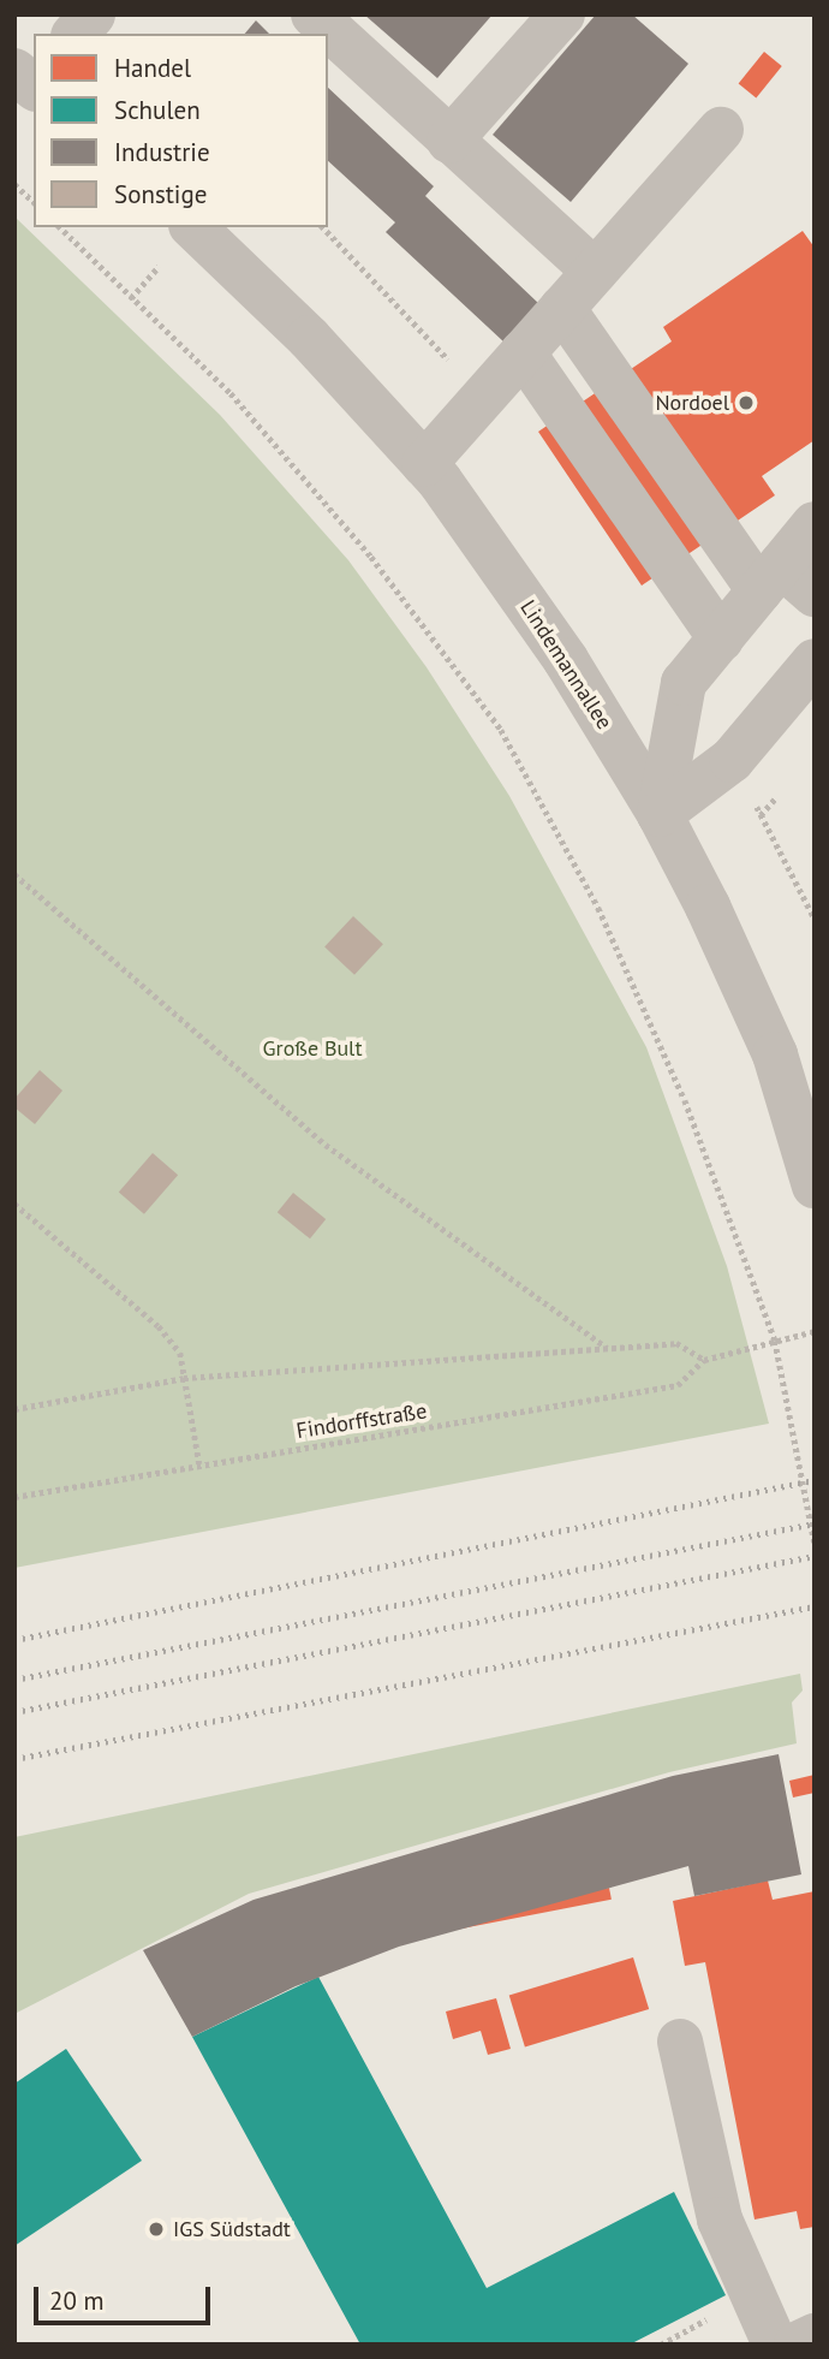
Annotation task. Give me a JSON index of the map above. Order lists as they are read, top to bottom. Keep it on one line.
{"streets":{"street":["Lindemannallee"],"path":["Findorffstraße"]},"parks":["Große Bult"],"places":["Nordoel","IGS Südstadt"],"legend":["Handel","Schulen","Industrie","Sonstige"],"scale_bar":"20 m"}
